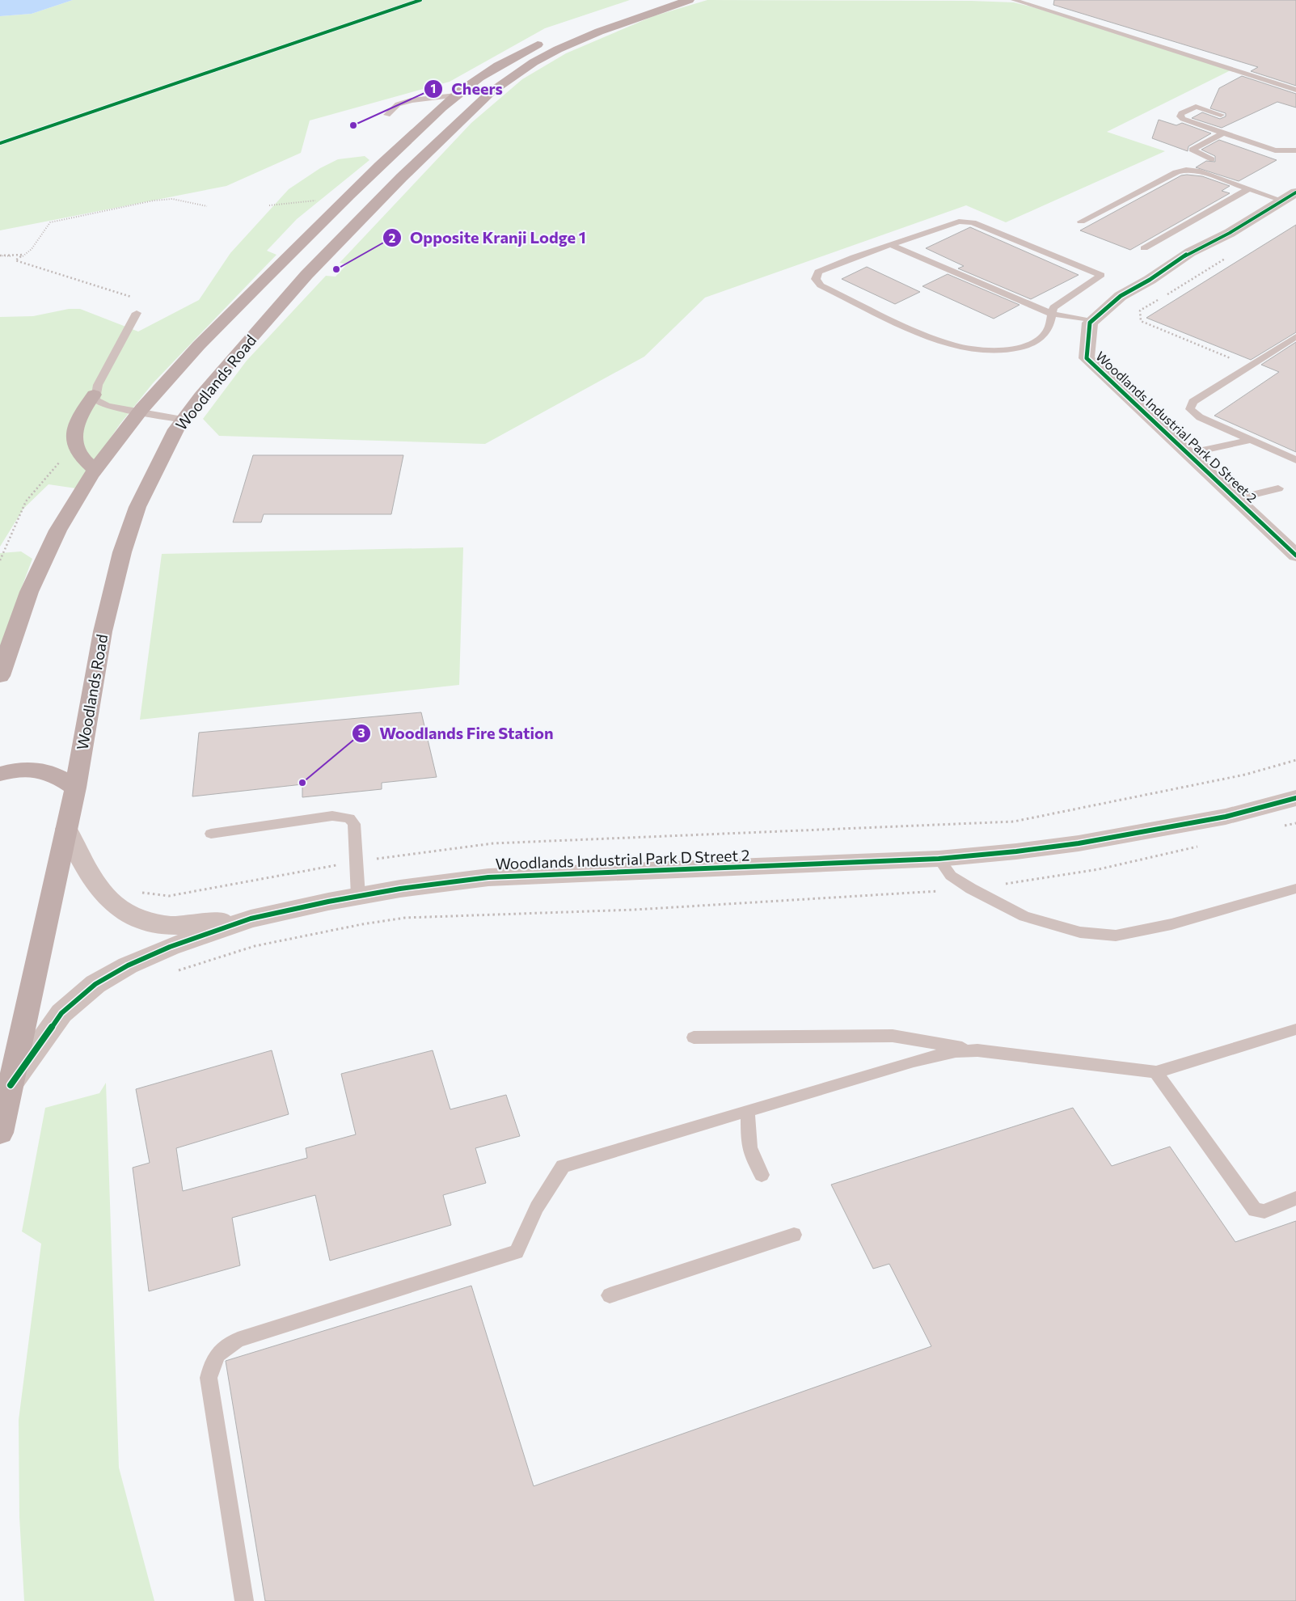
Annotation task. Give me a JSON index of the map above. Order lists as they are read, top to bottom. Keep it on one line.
{"streets":{"main road":["Woodlands Road"],"street":["Woodlands Industrial Park D Street 2"]},"crossings":[["Woodlands Road","Woodlands Industrial Park D Street 2"]],"places":["Cheers","Opposite Kranji Lodge 1","Woodlands Fire Station"]}
